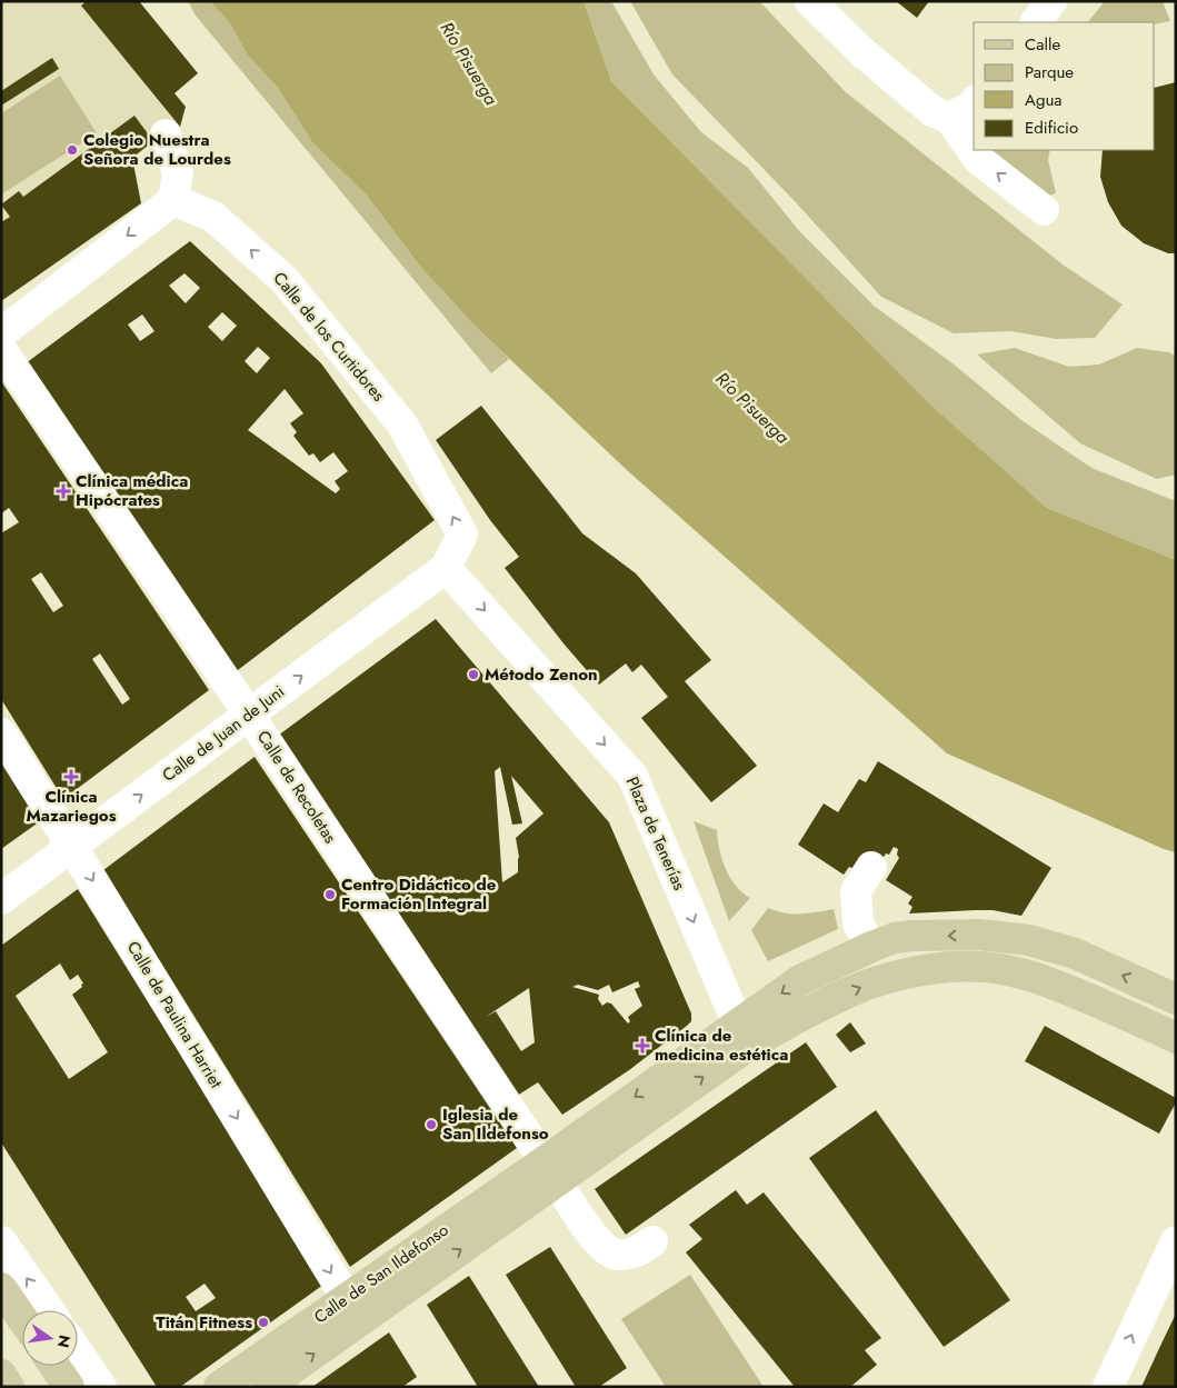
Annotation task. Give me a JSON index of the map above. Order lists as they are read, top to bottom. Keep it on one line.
{"streets":{"main road":["Calle de San Ildefonso"],"street":["Calle de los Curtidores","Calle de Juan de Juni","Calle de Recoletas","Plaza de Tenerías","Calle de Paulina Harriet"]},"crossings":[["Calle de los Curtidores","Calle de Juan de Juni"],["Calle de los Curtidores","Plaza de Tenerías"],["Calle de Juan de Juni","Calle de Recoletas"],["Calle de Juan de Juni","Plaza de Tenerías"],["Calle de Juan de Juni","Calle de Paulina Harriet"],["Calle de Recoletas","Calle de San Ildefonso"],["Plaza de Tenerías","Calle de San Ildefonso"],["Calle de Paulina Harriet","Calle de San Ildefonso"]],"one_way":["Calle de los Curtidores","Calle de Juan de Juni","Plaza de Tenerías","Calle de Paulina Harriet"],"water":["Río Pisuerga"],"places":{"other":["Colegio Nuestra Señora de Lourdes","Método Zenon","Centro Didáctico de Formación Integral","Iglesia de San Ildefonso","Titán Fitness"],"health":["Clínica médica Hipócrates","Clínica Mazariegos","Clínica de medicina estética"]},"legend":["Calle","Parque","Agua","Edificio"],"north":"right"}
